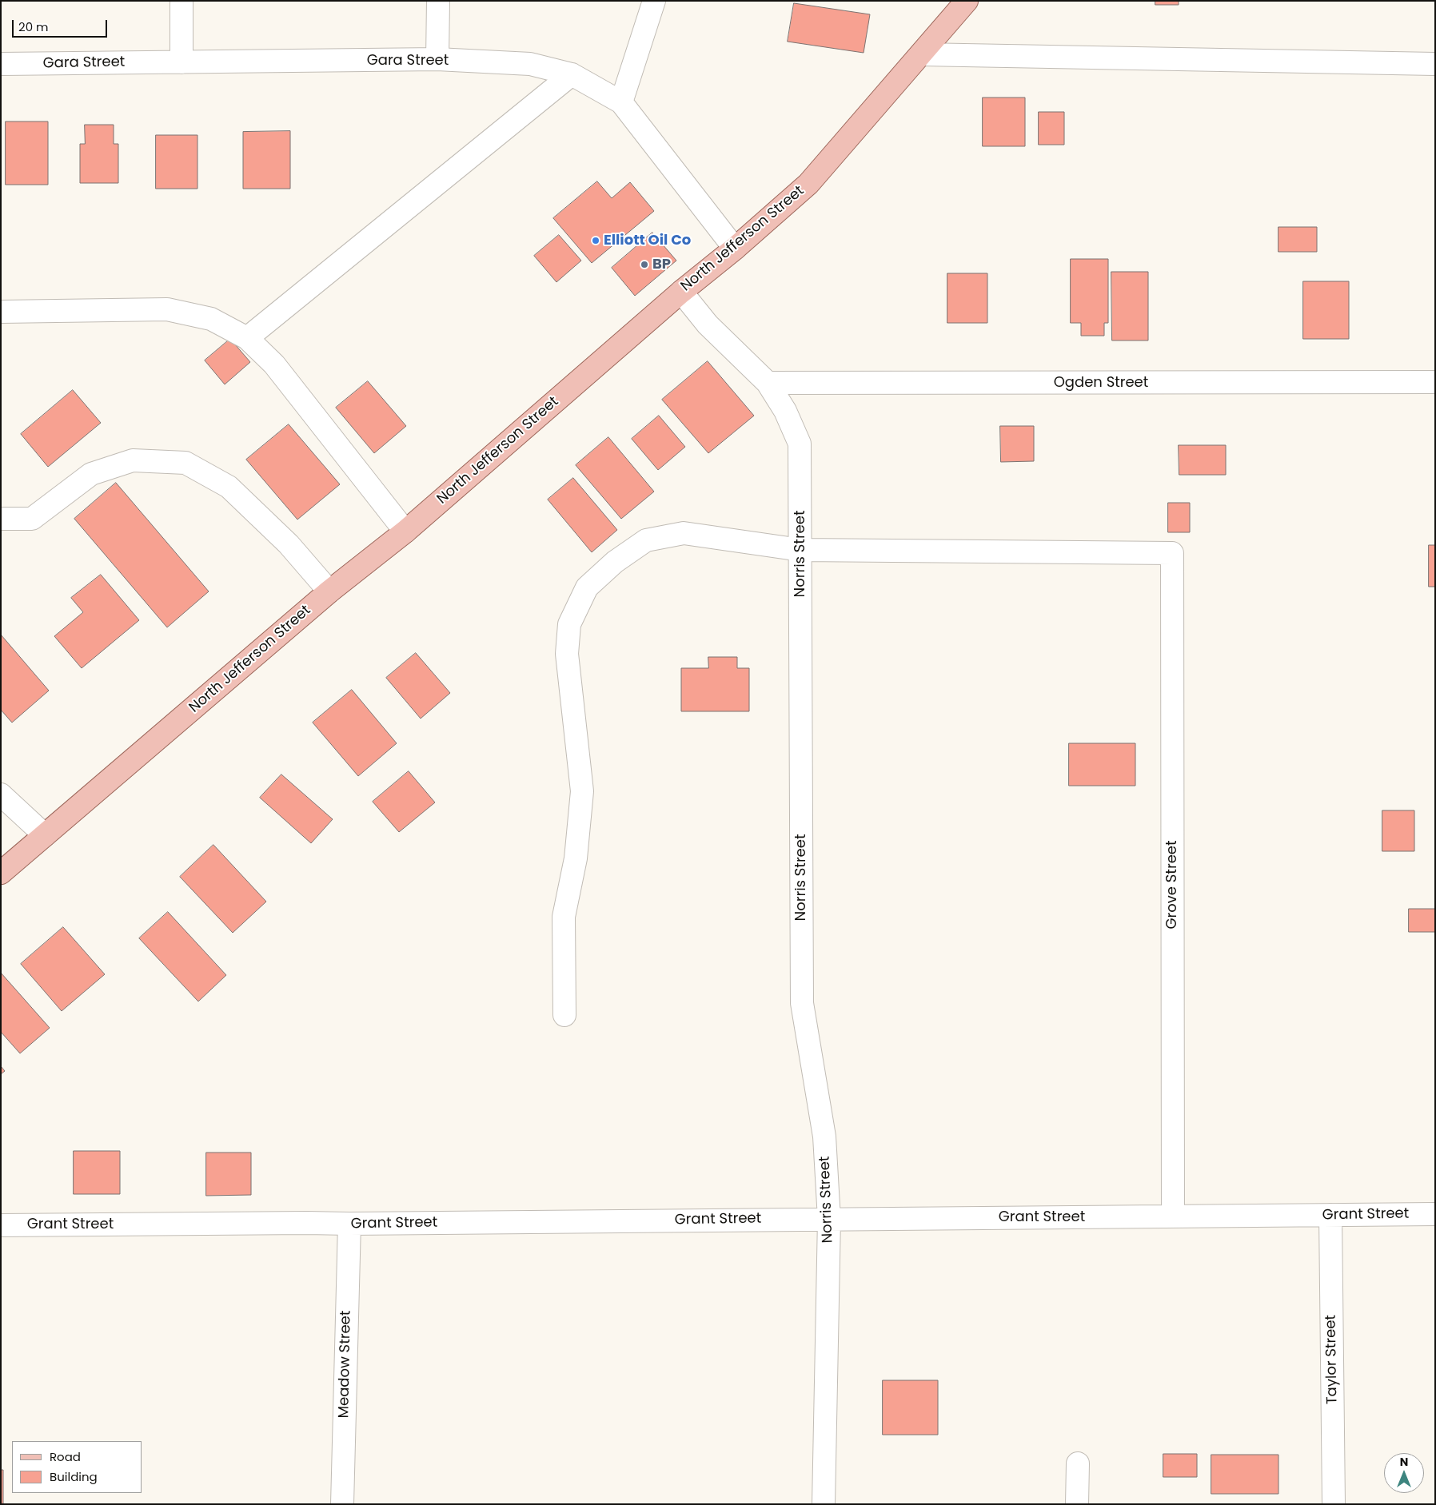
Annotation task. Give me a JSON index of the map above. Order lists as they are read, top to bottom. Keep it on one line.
{"streets":{"main road":["North Jefferson Street"],"street":["Gara Street","Ogden Street","Norris Street","Grove Street","Grant Street","Taylor Street","Meadow Street"]},"crossings":[["Gara Street","North Jefferson Street"],["North Jefferson Street","Norris Street"],["Ogden Street","Norris Street"],["Norris Street","Grove Street"],["Norris Street","Grant Street"],["Grove Street","Grant Street"],["Grant Street","Taylor Street"],["Grant Street","Meadow Street"]],"places":["Elliott Oil Co","BP"],"legend":["Road","Building"],"scale_bar":"20 m","north":"top"}
